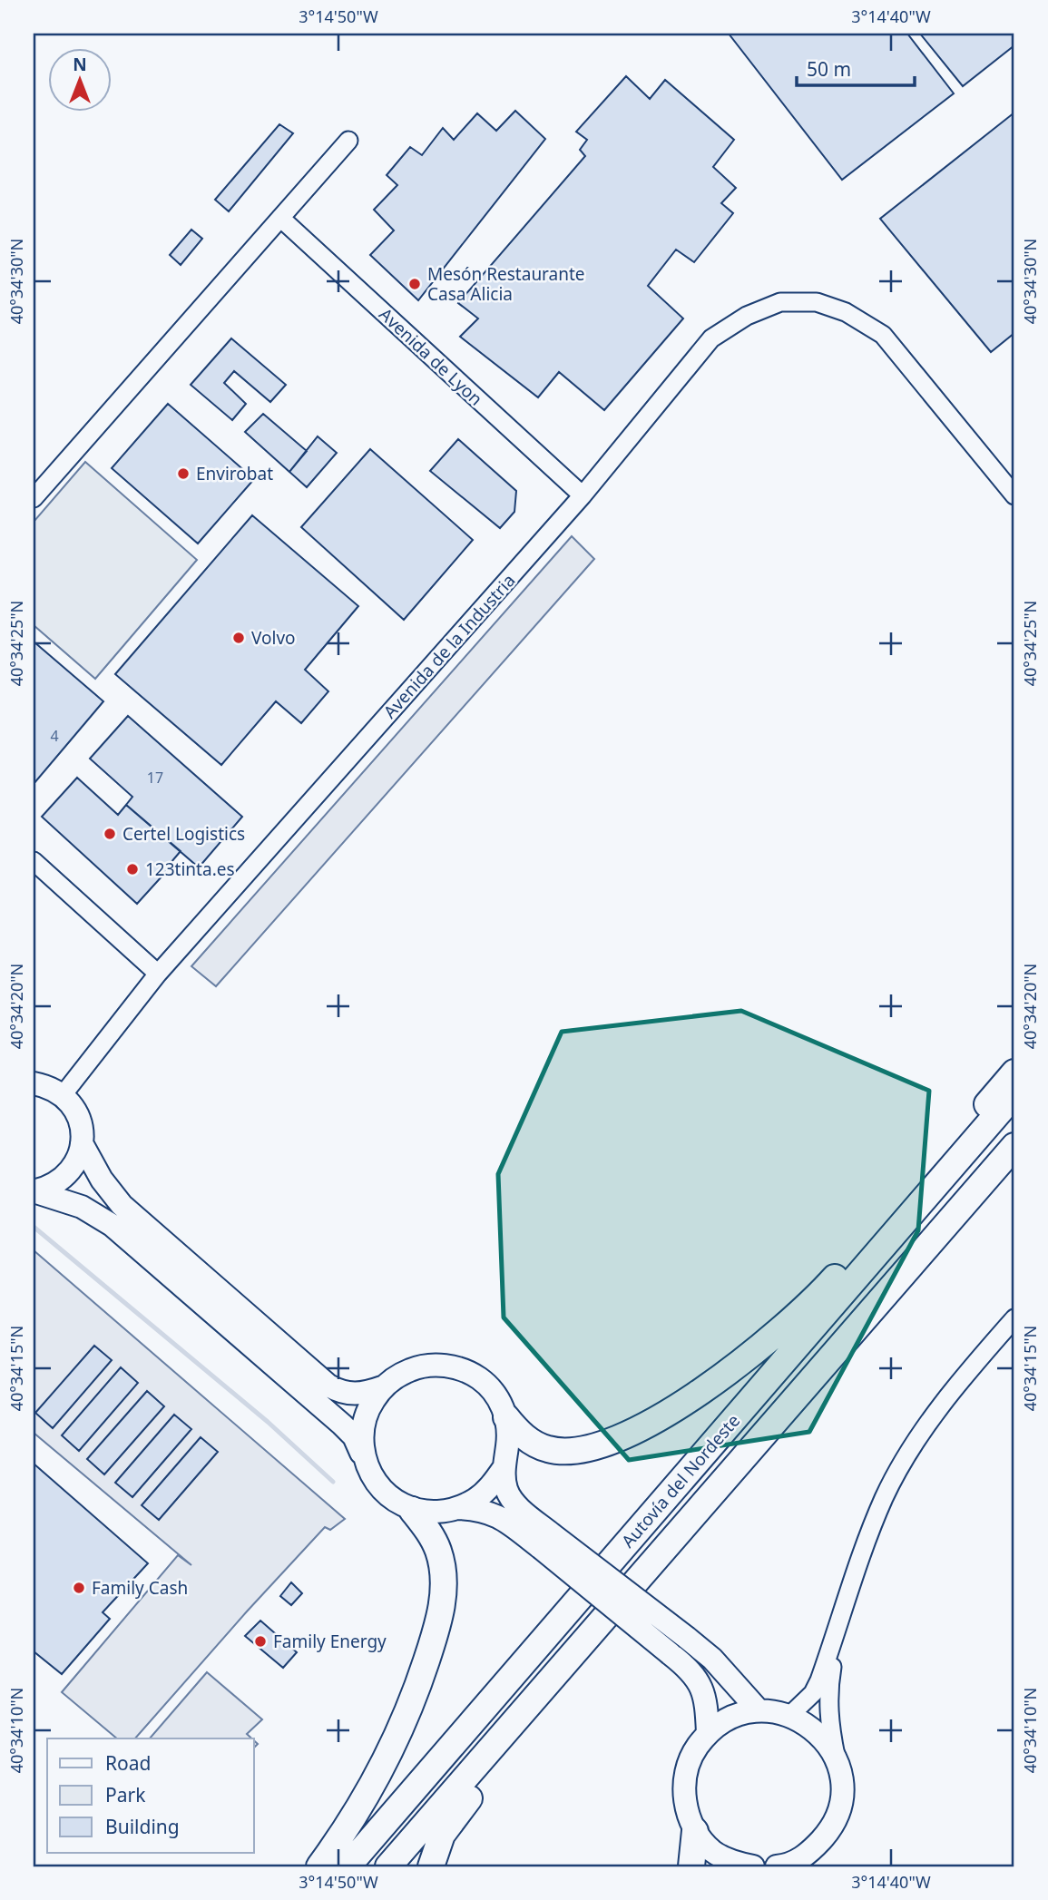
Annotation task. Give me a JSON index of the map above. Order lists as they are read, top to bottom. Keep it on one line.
{"streets":{"highway":["Autovía del Nordeste"],"street":["Avenida de Lyon","Avenida de la Industria"]},"crossings":[["Avenida de Lyon","Avenida de la Industria"]],"places":["Mesón Restaurante Casa Alicia","Envirobat","Volvo","Certel Logistics","123tinta.es","Family Cash","Family Energy"],"house_numbers":["4","17"],"legend":["Road","Park","Building"],"scale_bar":"50 m","north":"top","coordinates":["3°14'50\"W","3°14'40\"W","40°34'30\"N","40°34'25\"N","40°34'20\"N","40°34'15\"N","40°34'10\"N"]}
